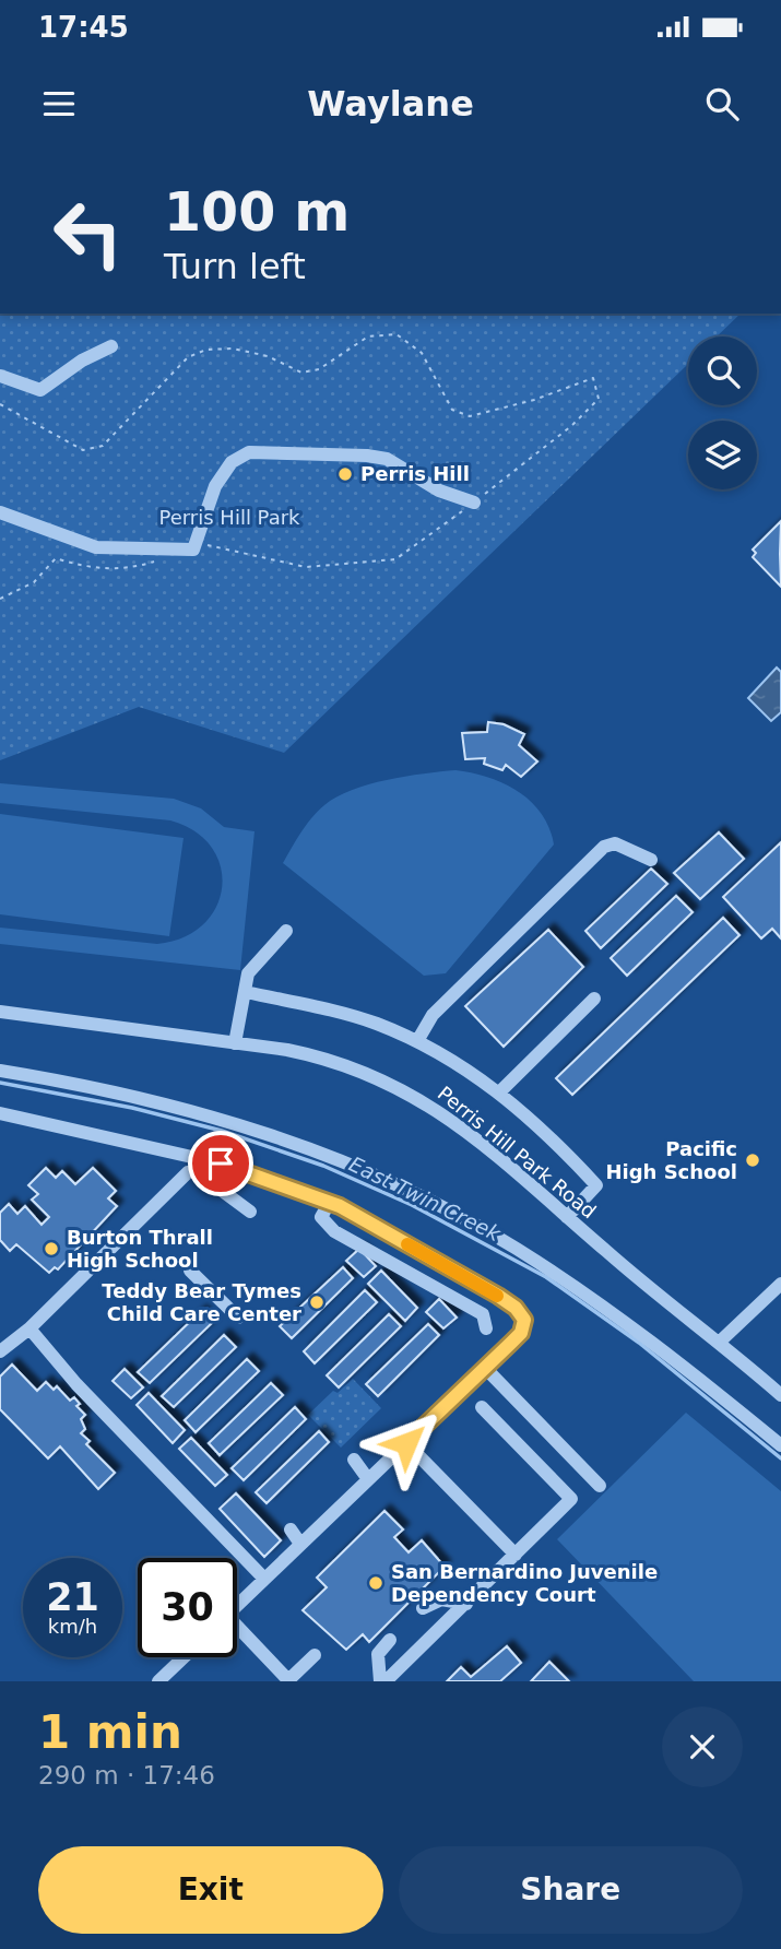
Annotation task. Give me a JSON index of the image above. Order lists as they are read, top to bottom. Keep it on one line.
{"streets":{"street":["Perris Hill Park Road"]},"water":["East Twin Creek"],"parks":["Perris Hill Park"],"places":["Perris Hill","Pacific High School","Burton Thrall High School","Teddy Bear Tymes Child Care Center","San Bernardino Juvenile Dependency Court"],"page":{"status":"17:45","header":"Waylane","turn":["100 m","Turn left"],"speed":"21 km/h","limit":"30","heading":["1 min","290 m · 17:46"],"buttons":["Exit","Share"]}}
